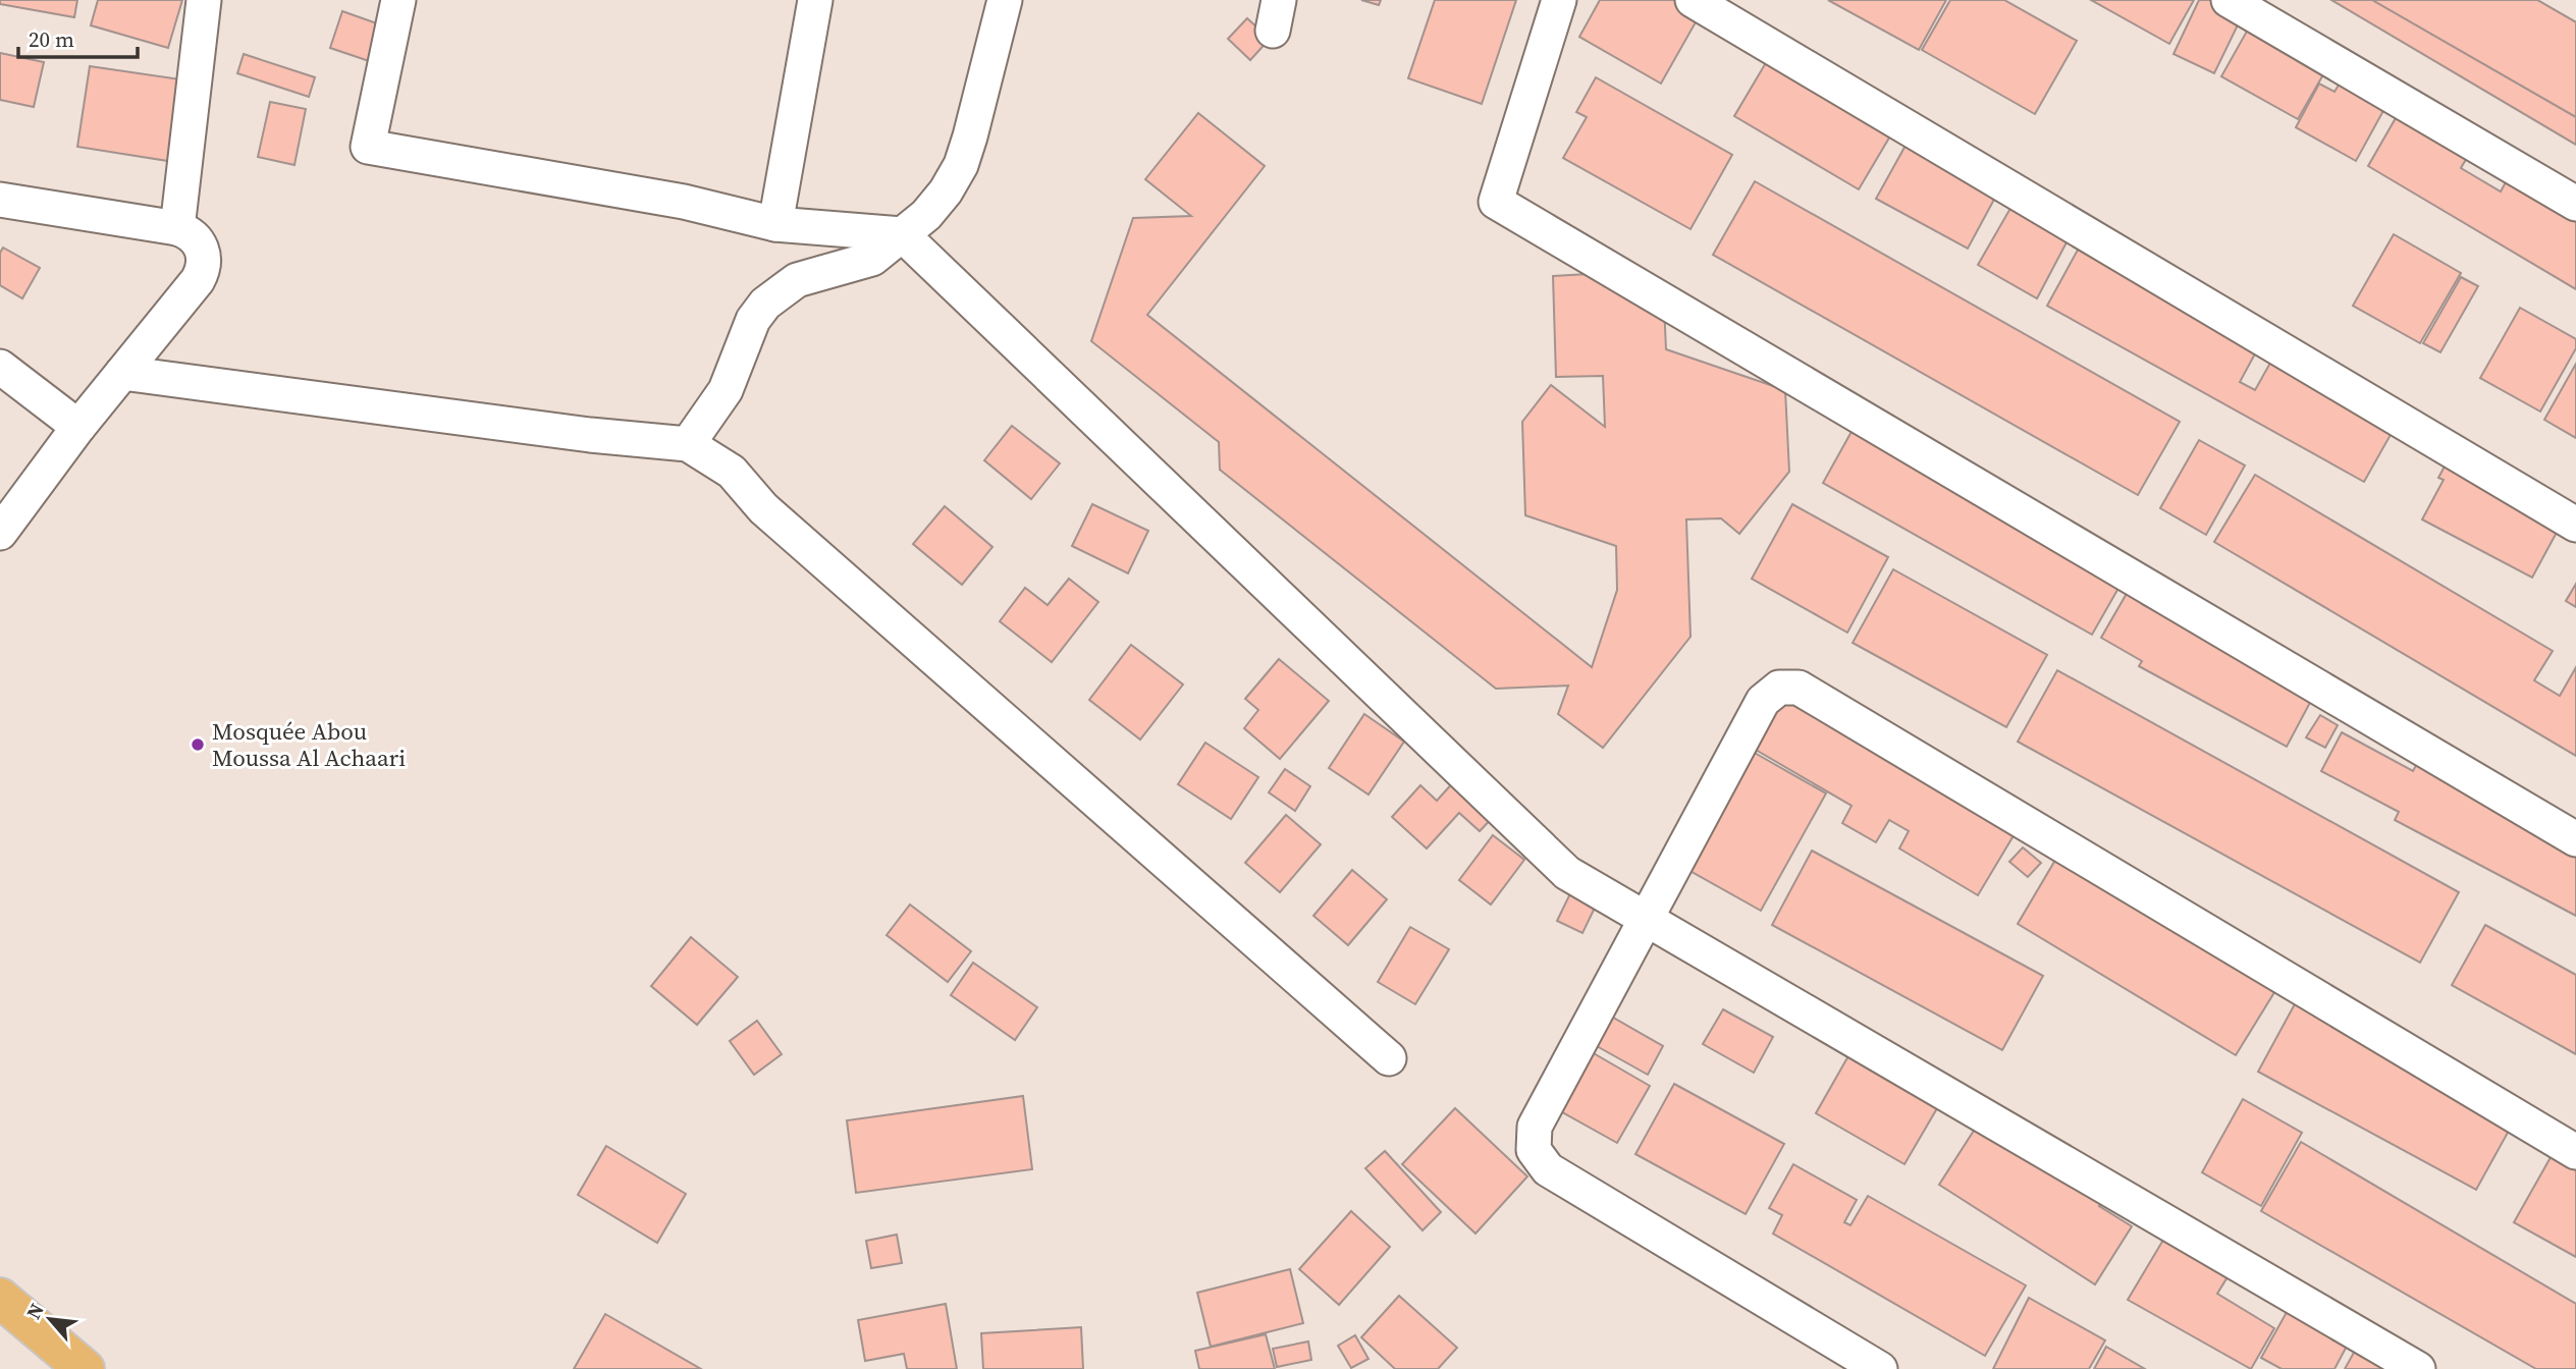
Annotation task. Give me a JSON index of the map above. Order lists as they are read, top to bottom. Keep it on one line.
{"places":["Mosquée Abou Moussa Al Achaari"],"scale_bar":"20 m","north":"top left"}
